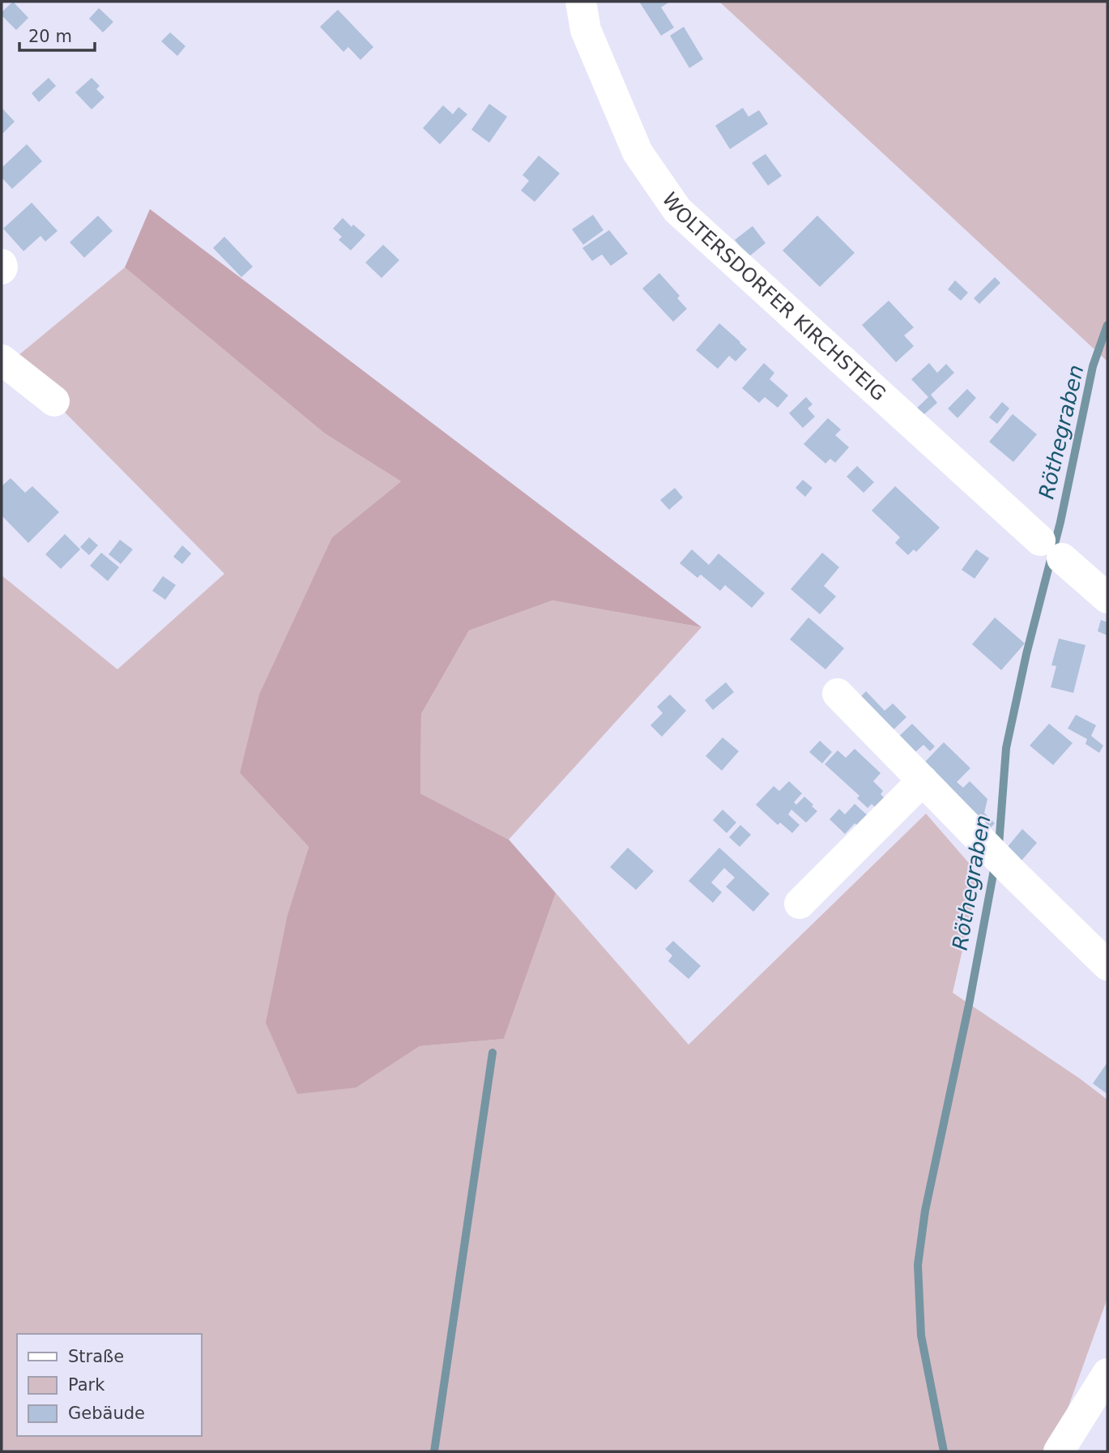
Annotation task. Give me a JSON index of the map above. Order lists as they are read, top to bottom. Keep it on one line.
{"streets":{"lane":["WOLTERSDORFER KIRCHSTEIG"]},"water":["Röthegraben"],"legend":["Straße","Park","Gebäude"],"scale_bar":"20 m"}
